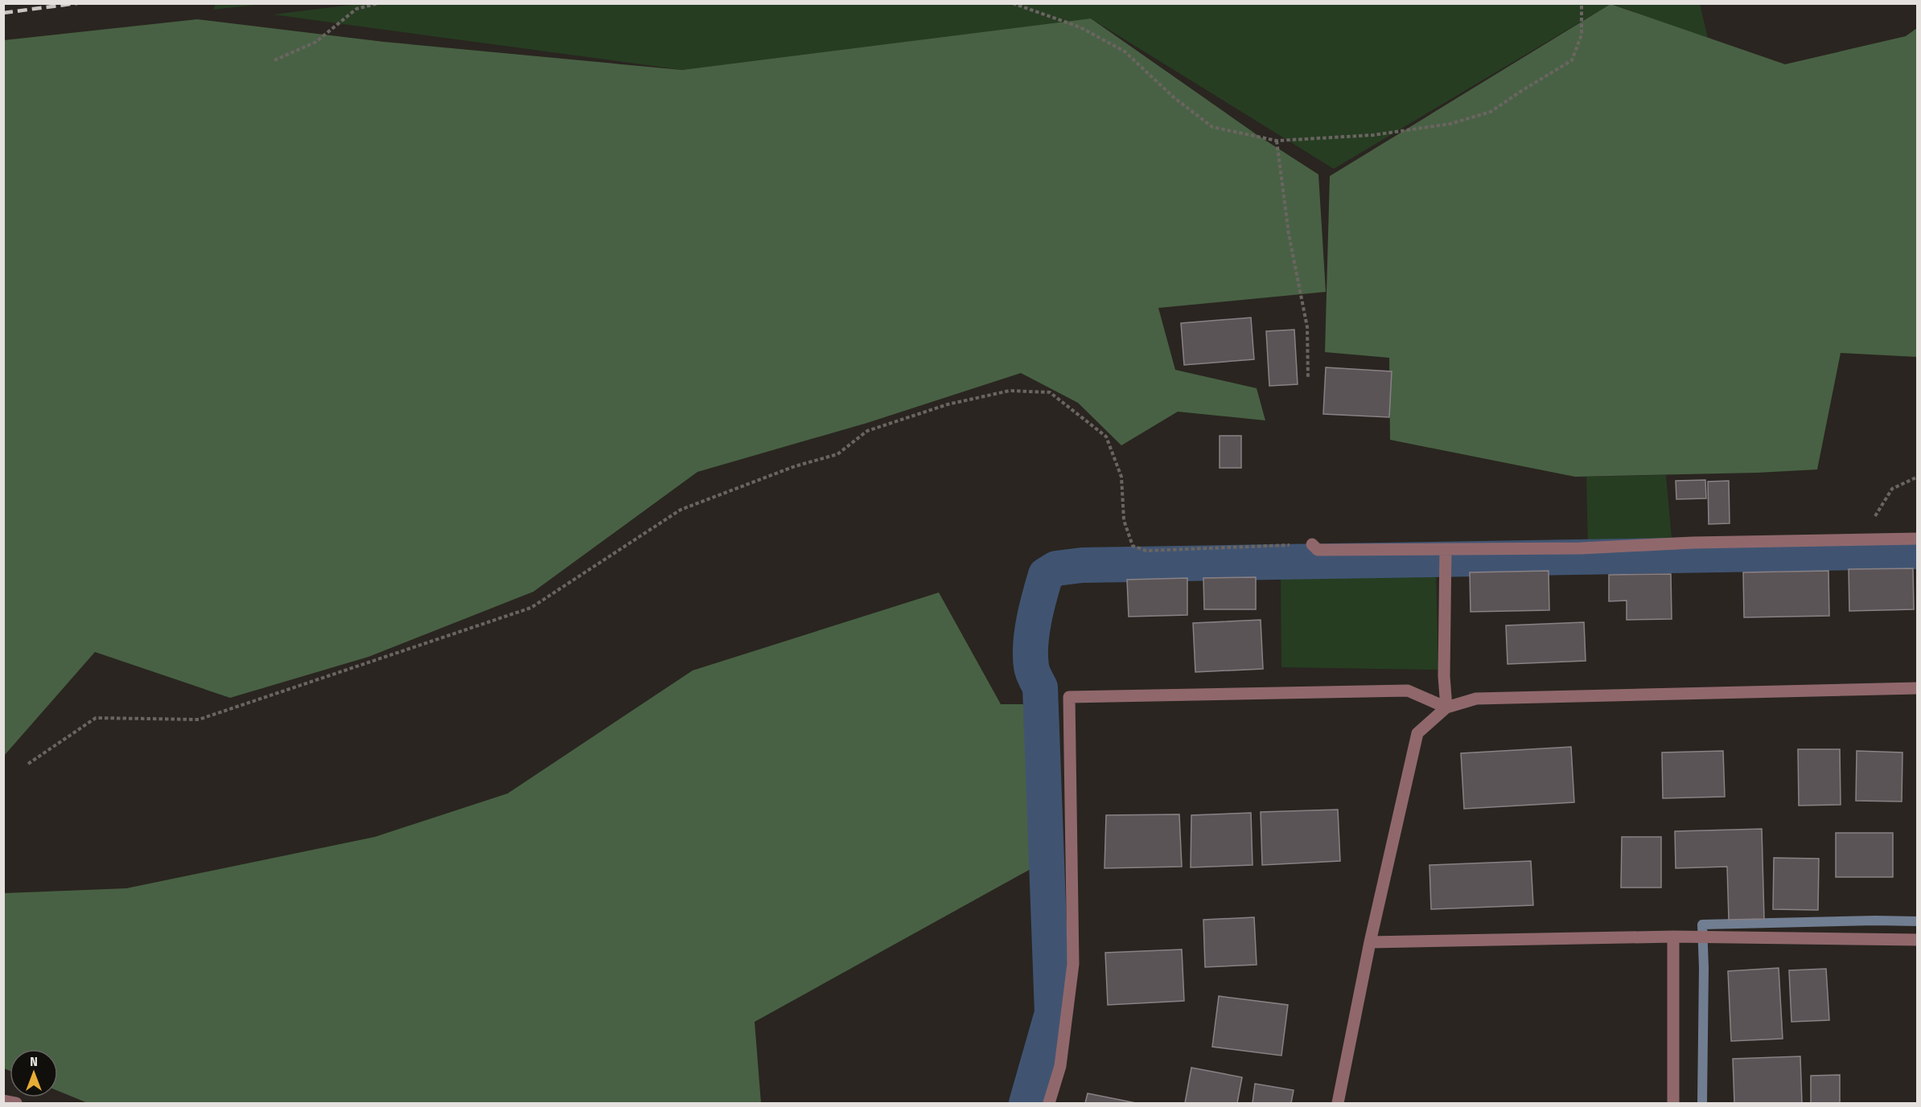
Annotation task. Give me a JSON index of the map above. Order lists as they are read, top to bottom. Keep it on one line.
{"north":"top"}
